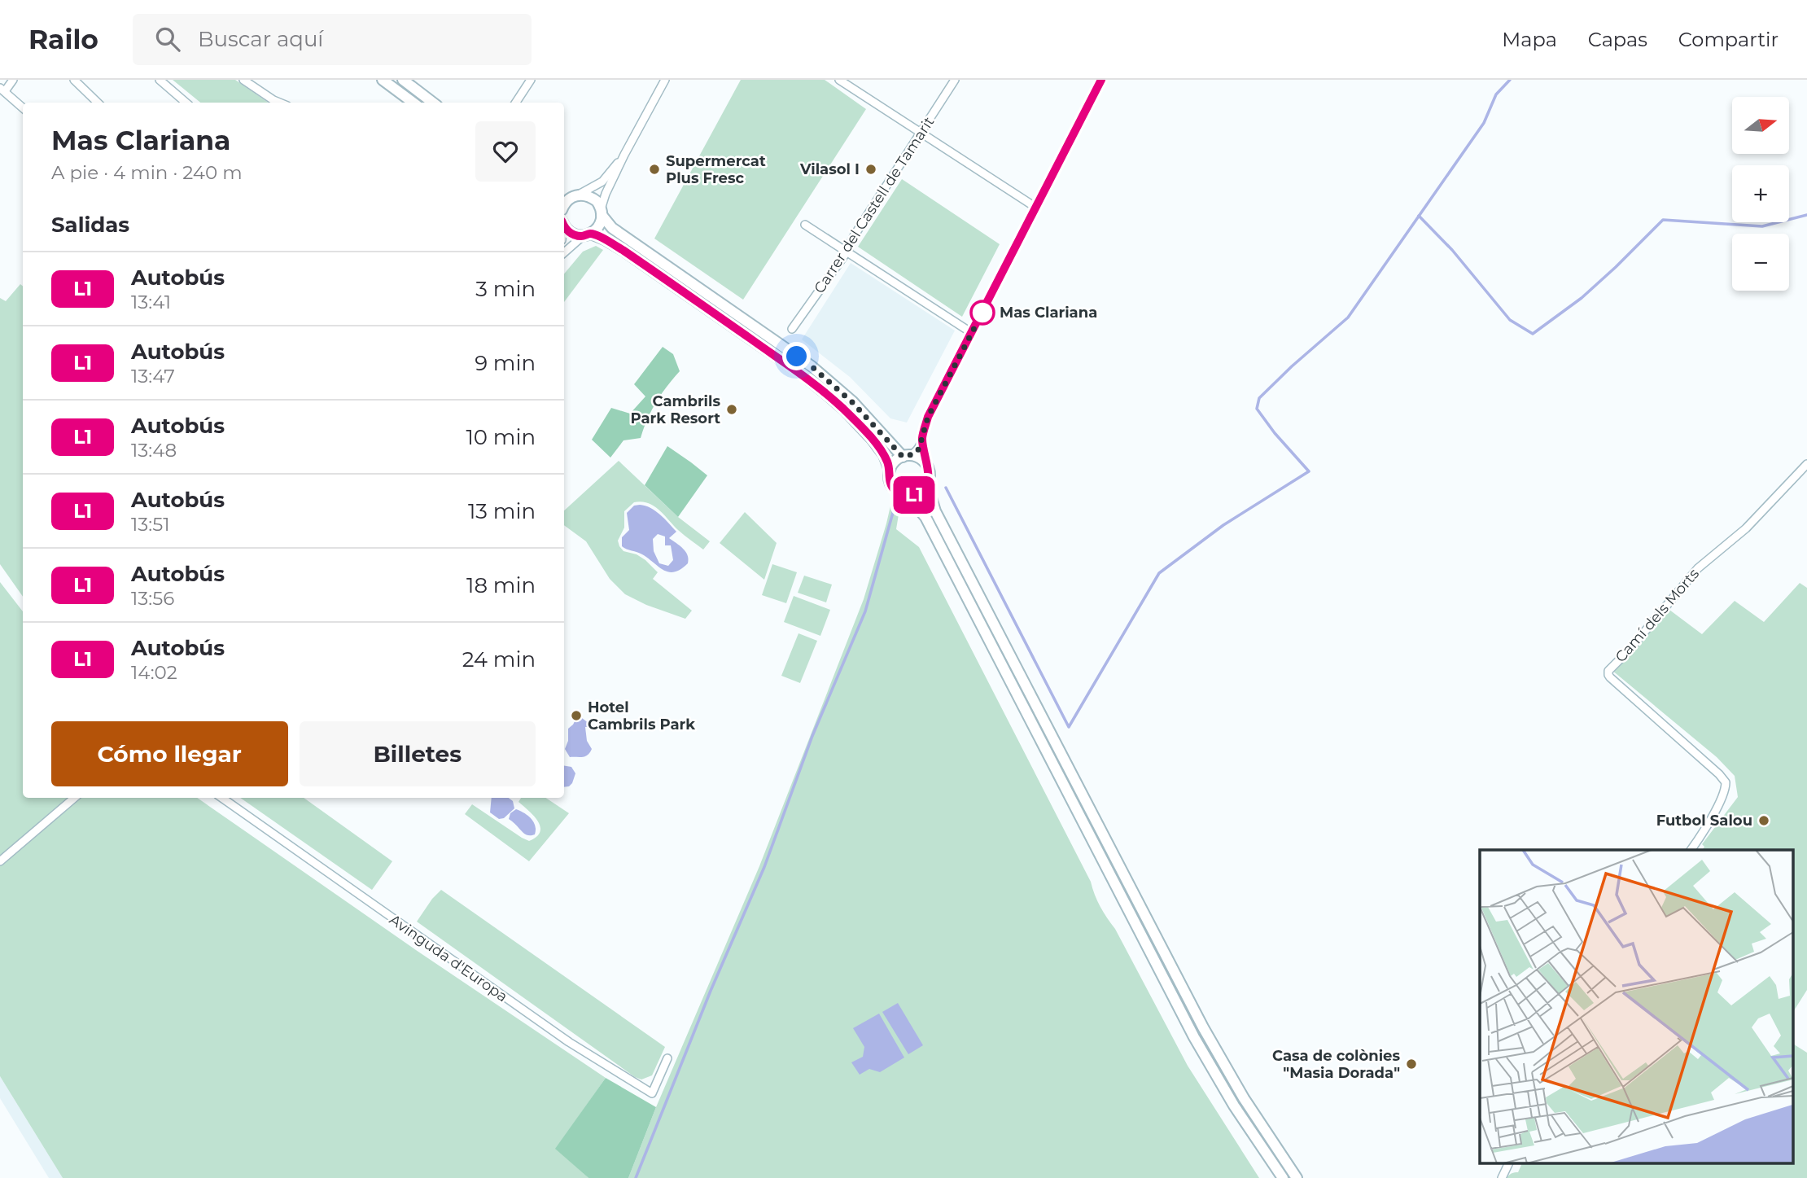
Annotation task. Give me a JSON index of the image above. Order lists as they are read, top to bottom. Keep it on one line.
{"streets":{"street":["Carrer del Castell de Tamarit","Camí dels Morts","Avinguda d'Europa"]},"places":["Supermercat Plus Fresc","Vilasol I","Mas Clariana","Cambrils Park Resort","Hotel Cambrils Park","Futbol Salou","Casa de colònies \"Masia Dorada\""],"lines":["bus line L1"],"north":"right","page":{"header":"Railo","search":"Buscar aquí","nav":["Mapa","Capas","Compartir"],"on_map":"L1","map_buttons":["+","−"],"heading":[["Mas Clariana","A pie · 4 min · 240 m"],"Salidas"],"list":[{"mark":"L1","name":"Autobús","note":"13:41","value":"3 min"},{"mark":"L1","name":"Autobús","note":"13:47","value":"9 min"},{"mark":"L1","name":"Autobús","note":"13:48","value":"10 min"},{"mark":"L1","name":"Autobús","note":"13:51","value":"13 min"},{"mark":"L1","name":"Autobús","note":"13:56","value":"18 min"},{"mark":"L1","name":"Autobús","note":"14:02","value":"24 min"}],"buttons":["Cómo llegar","Billetes"]}}
